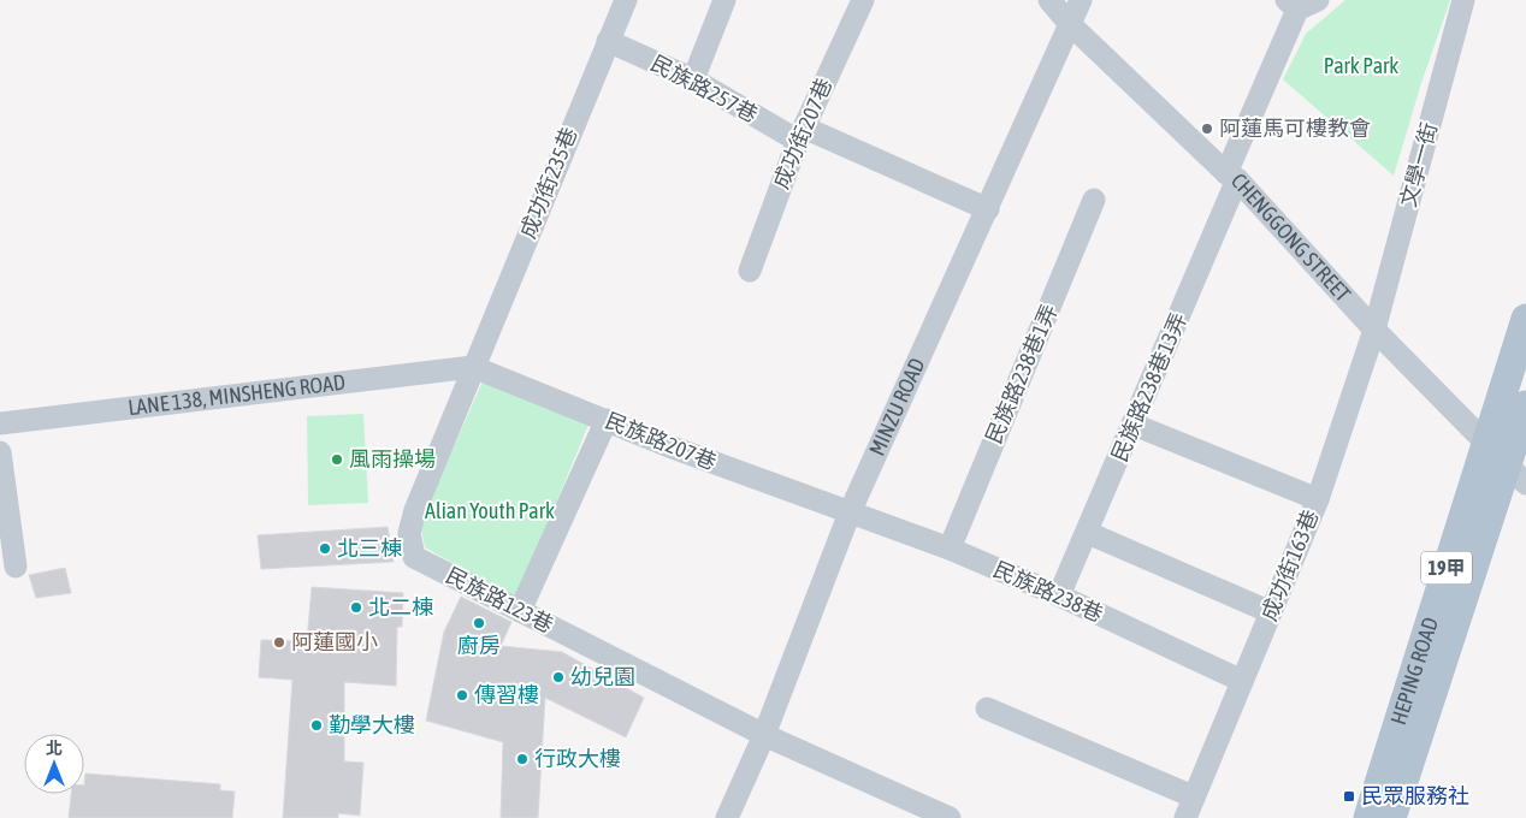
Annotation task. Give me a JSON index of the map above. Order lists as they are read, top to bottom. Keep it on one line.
{"streets":{"main road":["19甲","HEPING ROAD"],"street":["民族路257巷","成功街207巷","文學一街","成功街235巷","CHENGGONG STREET","民族路238巷1弄","民族路238巷13弄","LANE 138, MINSHENG ROAD","MINZU ROAD","民族路207巷","成功街163巷","民族路238巷","民族路123巷"]},"crossings":[["民族路257巷","成功街207巷"],["民族路257巷","成功街235巷"],["民族路257巷","MINZU ROAD"],["文學一街","CHENGGONG STREET"],["文學一街","成功街163巷"],["成功街235巷","LANE 138, MINSHENG ROAD"],["成功街235巷","民族路207巷"],["成功街235巷","民族路123巷"],["CHENGGONG STREET","民族路238巷13弄"],["CHENGGONG STREET","MINZU ROAD"],["CHENGGONG STREET","成功街163巷"],["CHENGGONG STREET","HEPING ROAD"],["民族路238巷1弄","民族路238巷"],["民族路238巷13弄","民族路238巷"],["LANE 138, MINSHENG ROAD","民族路207巷"],["LANE 138, MINSHENG ROAD","民族路123巷"],["MINZU ROAD","民族路207巷"],["MINZU ROAD","民族路238巷"],["MINZU ROAD","民族路123巷"],["民族路207巷","民族路238巷"],["民族路207巷","民族路123巷"],["成功街163巷","民族路238巷"]],"parks":["Park Park","Alian Youth Park"],"places":{"other":["阿蓮馬可樓教會","風雨操場","北三棟","北二棟","廚房","阿蓮國小","幼兒園","傳習樓","勤學大樓","行政大樓"],"transit":["民眾服務社"]},"north":"top"}
